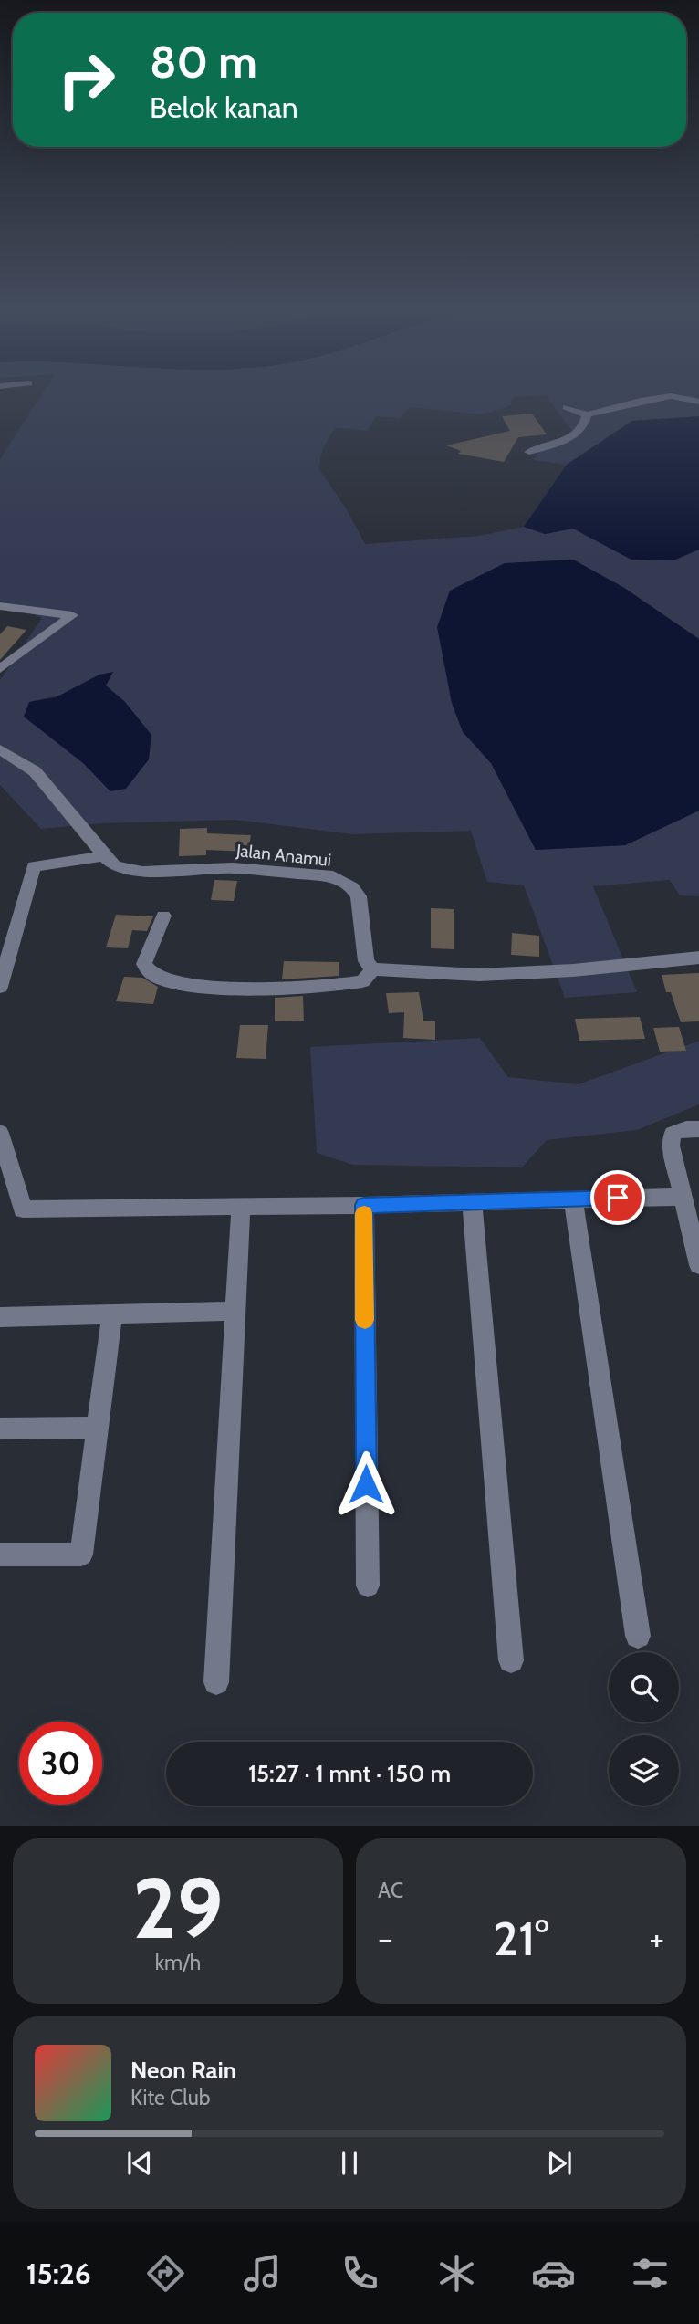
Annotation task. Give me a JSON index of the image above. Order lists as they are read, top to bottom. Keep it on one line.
{"streets":{"street":["Jalan Anamui"]},"page":{"turn":["80 m","Belok kanan"],"limit":"30","trip":"15:27 · 1 mnt · 150 m","tile":[["29","km/h"],"AC"],"heat":["−","21°","+"],"song":["Neon Rain","Kite Club"],"tabs":"15:26"}}
